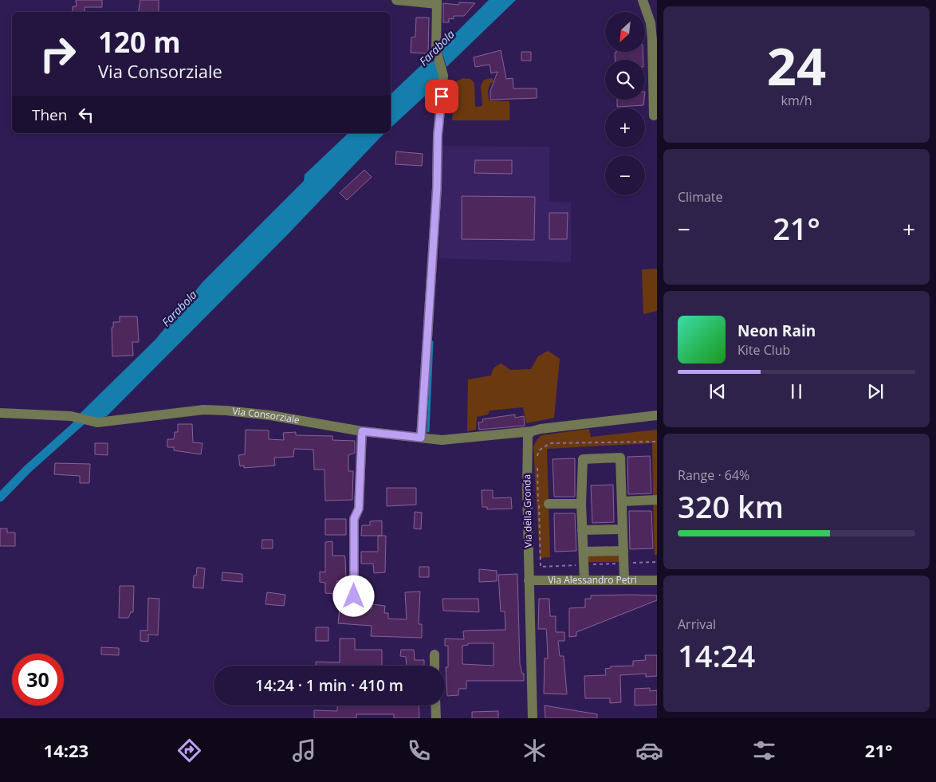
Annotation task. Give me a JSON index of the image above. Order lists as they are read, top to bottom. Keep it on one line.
{"streets":{"street":["Via Consorziale","Via della Gronda","Via Alessandro Petri"]},"crossings":[["Via Consorziale","Via della Gronda"],["Via della Gronda","Via Alessandro Petri"]],"water":["Farabola"],"north":"bottom left","page":{"tile":[["24","km/h"],"Climate",["Range · 64%","320 km"],["Arrival","14:24"]],"map_buttons":["+","−"],"turn":["120 m","Via Consorziale"],"then":"Then","heat":["−","21°","+"],"song":["Neon Rain","Kite Club"],"limit":"30","trip":"14:24 · 1 min · 410 m","tabs":["14:23","21°"]}}
